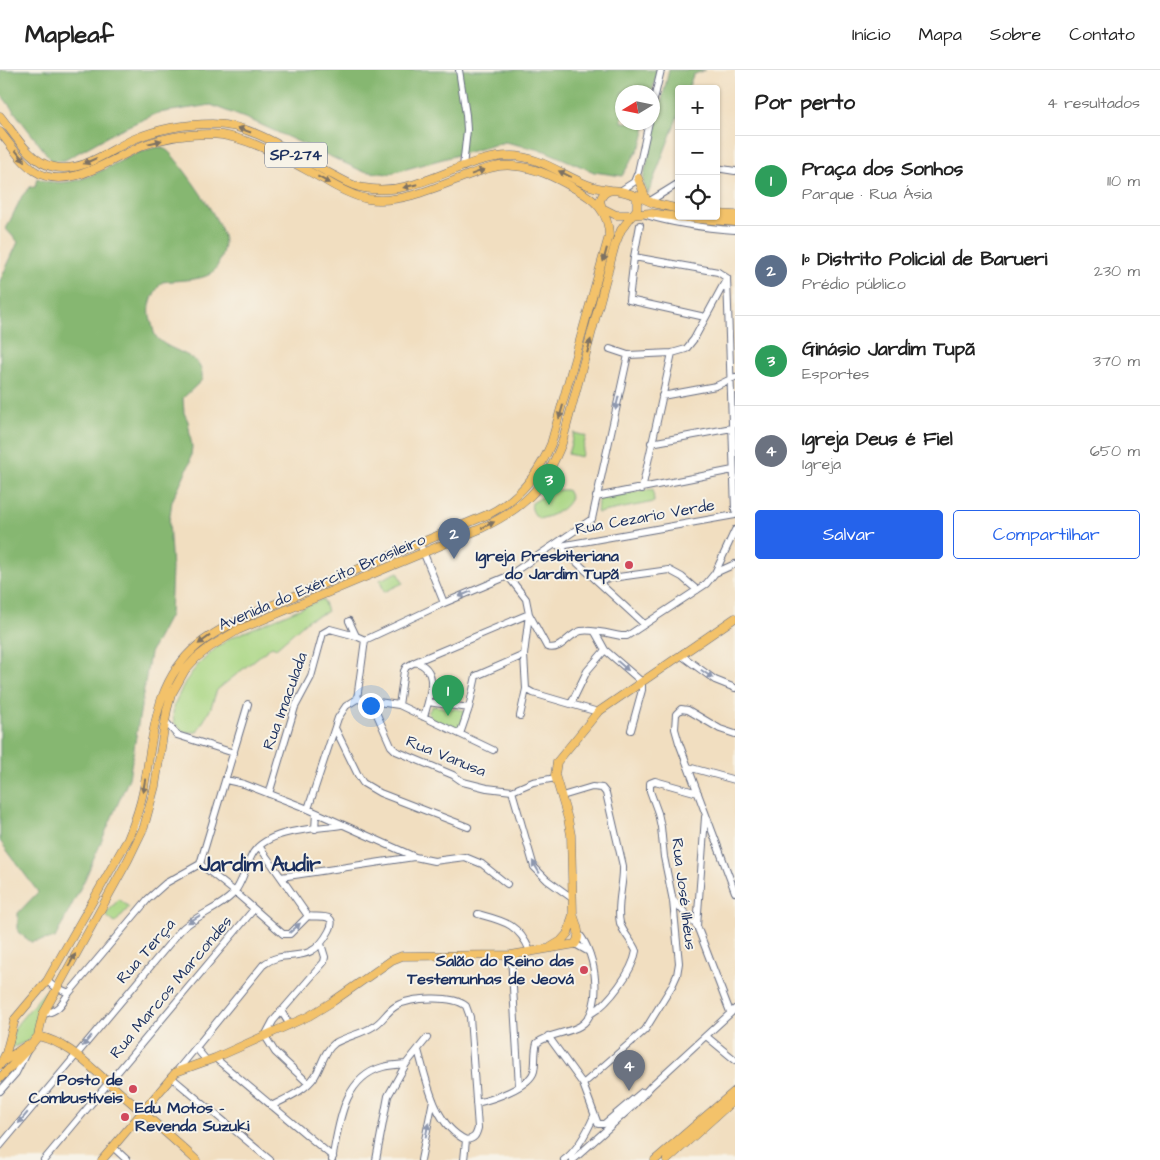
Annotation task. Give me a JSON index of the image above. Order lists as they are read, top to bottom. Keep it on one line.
{"streets":{"main road":["SP-274","Avenida do Exército Brasileiro"],"street":["Rua Cezario Verde","Rua Imaculada","Rua Vanusa","Rua José Ilhéus","Rua Terça","Rua Marcos Marcondes"]},"crossings":[["SP-274","Avenida do Exército Brasileiro"]],"districts":["Jardim Audir"],"places":["Igreja Presbiteriana do Jardim Tupã","Salão do Reino das Testemunhas de Jeová","Posto de Combustíveis","Edu Motos - Revenda Suzuki"],"north":"left","page":{"header":"Mapleaf","nav":["Início","Mapa","Sobre","Contato"],"heading":["Por perto","4 resultados"],"map_buttons":["+","−"],"list":[{"mark":"1","name":"Praça dos Sonhos","note":"Parque · Rua Ásia","value":"110 m"},{"mark":"2","name":"1º Distrito Policial de Barueri","note":"Prédio público","value":"230 m"},{"mark":"3","name":"Ginásio Jardim Tupã","note":"Esportes","value":"370 m"},{"mark":"4","name":"Igreja Deus é Fiel","note":"Igreja","value":"650 m"}],"pins":["3","2","1","4"],"buttons":["Salvar","Compartilhar"]}}
